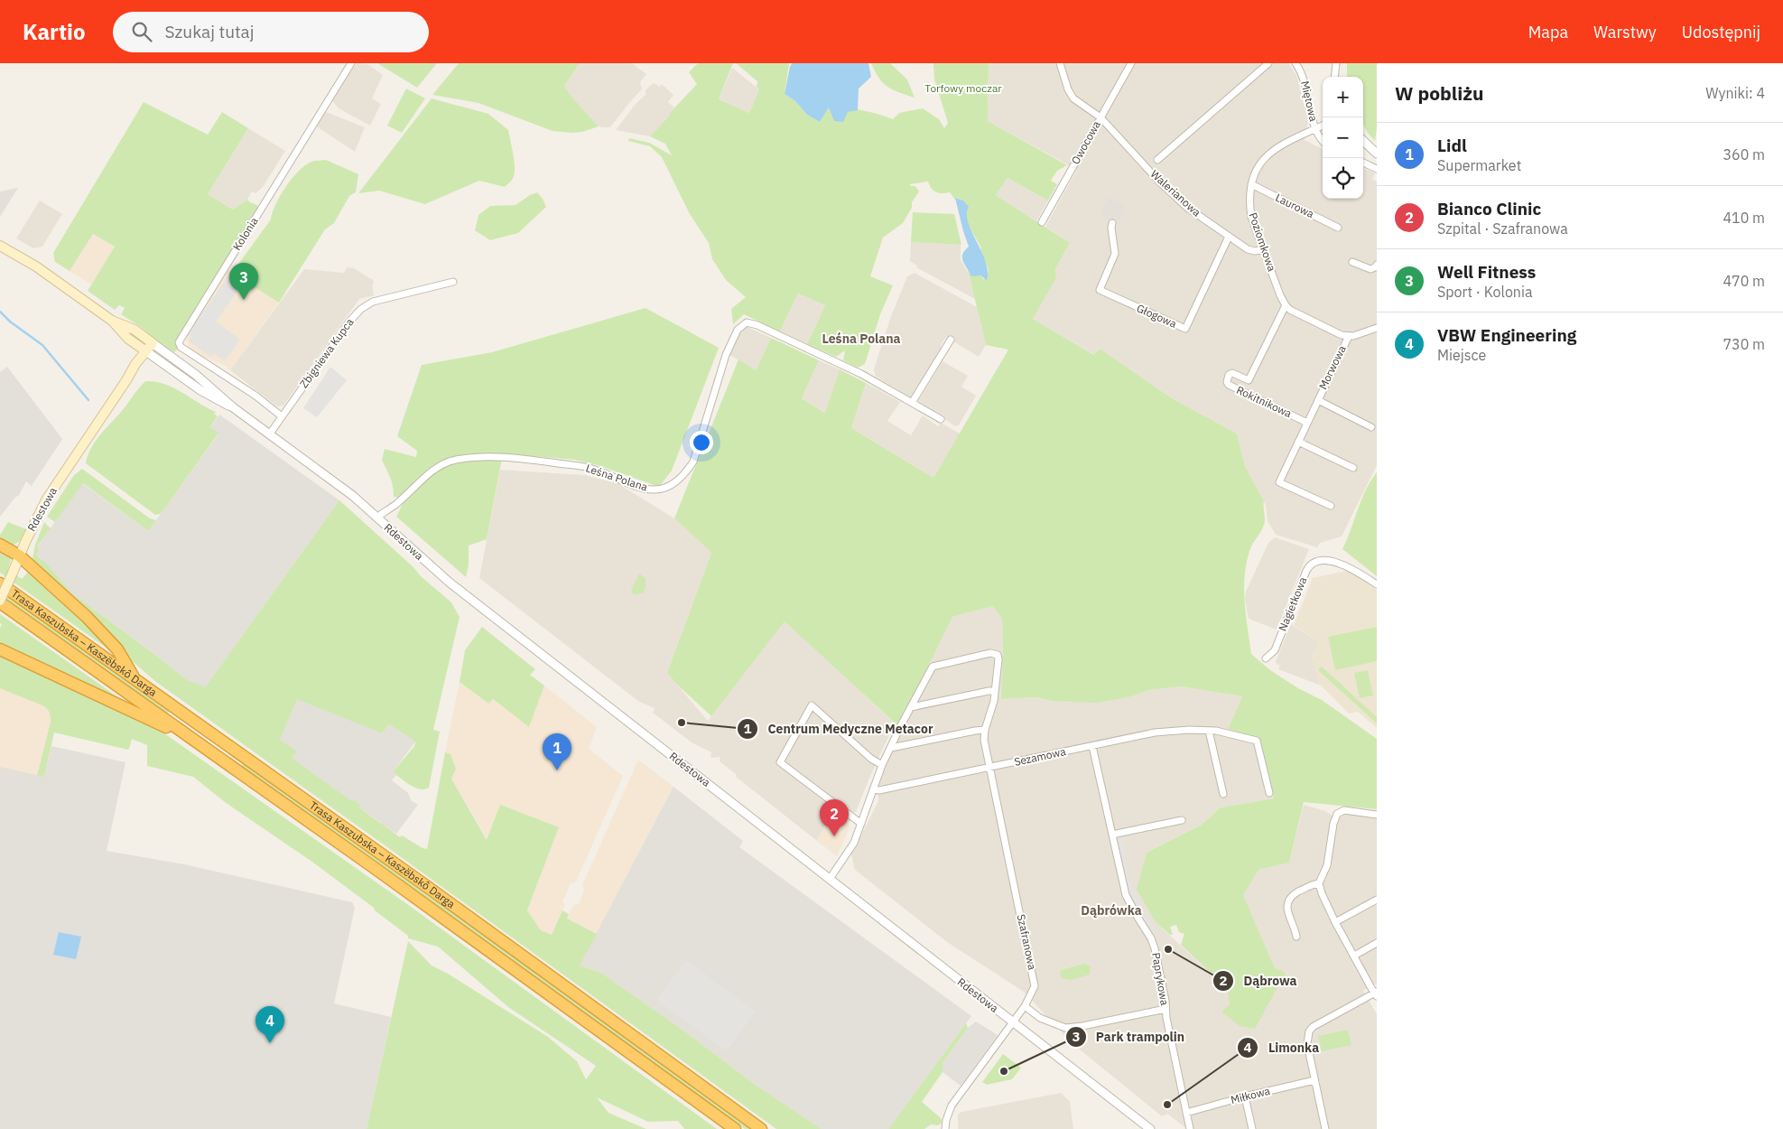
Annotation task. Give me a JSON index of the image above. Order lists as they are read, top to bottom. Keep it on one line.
{"streets":{"highway":["Trasa Kaszubska – Kaszëbskô Darga"],"main road":["Rdestowa"],"street":["Miętowa","Owocowa","Walerianowa","Laurowa","Kolonia","Poziomkowa","Głogowa","Zbigniewa Kupca","Morwowa","Rokitnikowa","Leśna Polana","Nagietkowa","Sezamowa","Szafranowa","Paprykowa","Miłkowa"]},"crossings":[["Miętowa","Poziomkowa"],["Owocowa","Walerianowa"],["Walerianowa","Poziomkowa"],["Walerianowa","Głogowa"],["Laurowa","Poziomkowa"],["Kolonia","Zbigniewa Kupca"],["Poziomkowa","Rokitnikowa"],["Zbigniewa Kupca","Rdestowa"],["Morwowa","Rokitnikowa"],["Leśna Polana","Rdestowa"],["Rdestowa","Trasa Kaszubska – Kaszëbskô Darga"],["Rdestowa","Szafranowa"],["Sezamowa","Szafranowa"],["Sezamowa","Paprykowa"],["Paprykowa","Miłkowa"]],"districts":["Leśna Polana","Dąbrówka"],"parks":["Torfowy moczar"],"places":["Centrum Medyczne Metacor","Dąbrowa","Park trampolin","Limonka"],"page":{"header":"Kartio","search":"Szukaj tutaj","nav":["Mapa","Warstwy","Udostępnij"],"heading":["W pobliżu","Wyniki: 4"],"map_buttons":["+","−"],"list":[{"mark":"1","name":"Lidl","note":"Supermarket","value":"360 m"},{"mark":"2","name":"Bianco Clinic","note":"Szpital · Szafranowa","value":"410 m"},{"mark":"3","name":"Well Fitness","note":"Sport · Kolonia","value":"470 m"},{"mark":"4","name":"VBW Engineering","note":"Miejsce","value":"730 m"}],"pins":["3","1","2","4"]}}
